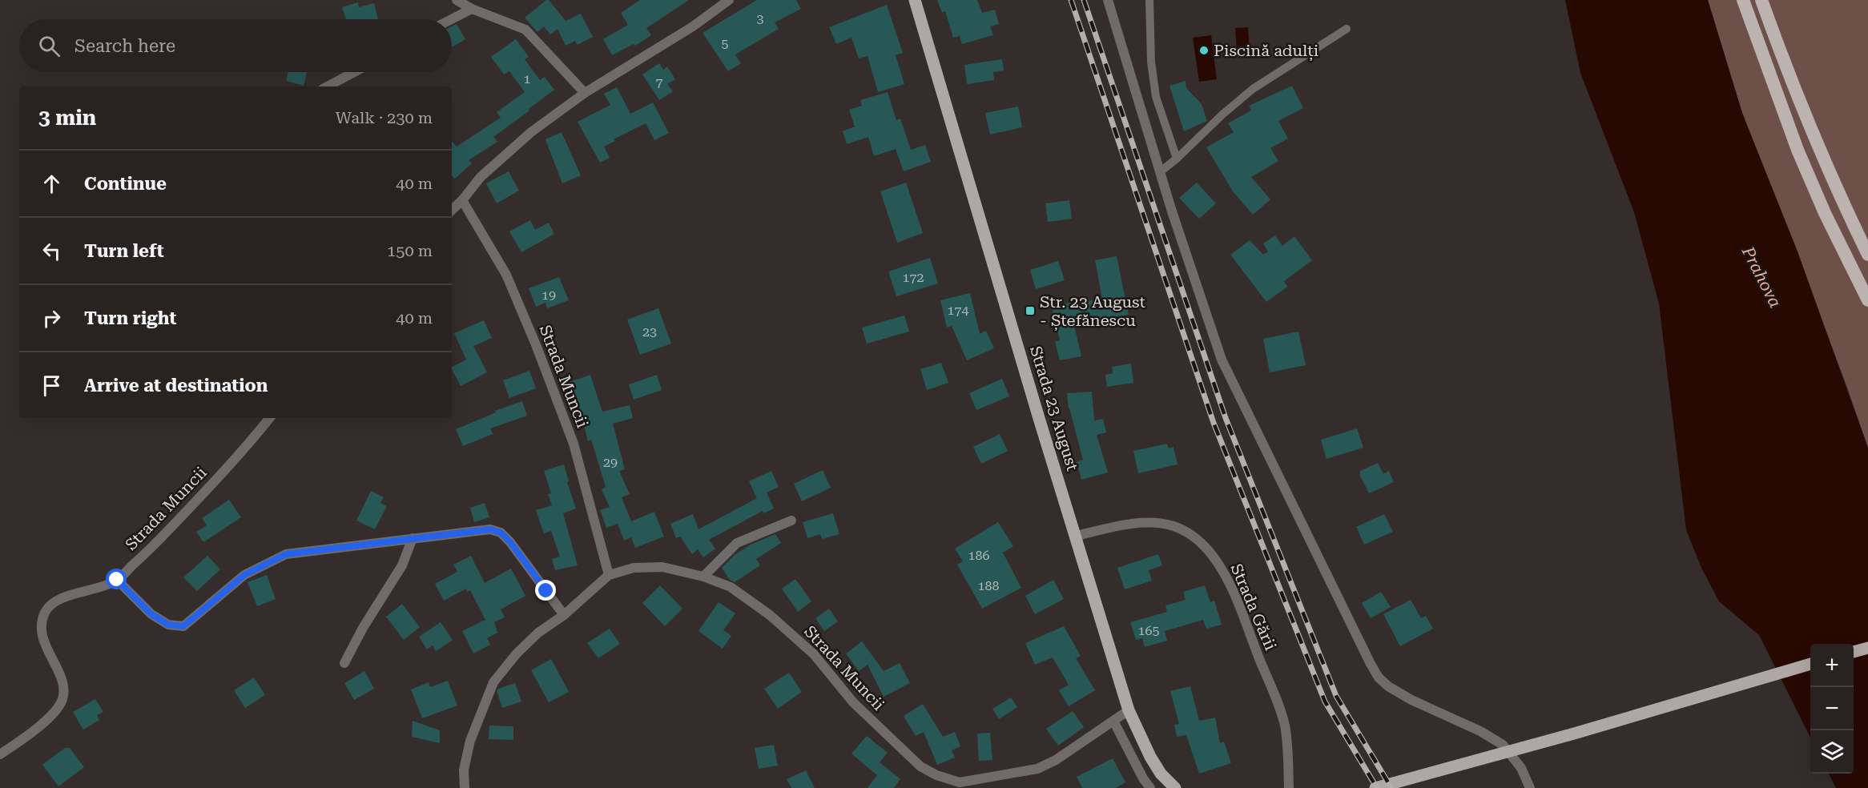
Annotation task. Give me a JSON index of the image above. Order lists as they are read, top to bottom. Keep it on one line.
{"streets":{"main road":["Strada 23 August"],"street":["Strada Muncii","Strada Gării"]},"crossings":[["Strada Muncii","Strada 23 August"],["Strada 23 August","Strada Gării"]],"water":["Prahova"],"places":{"other":["Piscină adulți"],"transit":["Str. 23 August - Ștefănescu"]},"house_numbers":["3","5","1","7","172","19","174","23","29","186","188","165"],"page":{"search":"Search here","heading":["3 min","Walk · 230 m"],"list":[["Continue","40 m"],["Turn left","150 m"],["Turn right","40 m"],"Arrive at destination"],"map_buttons":["+","−"]}}
